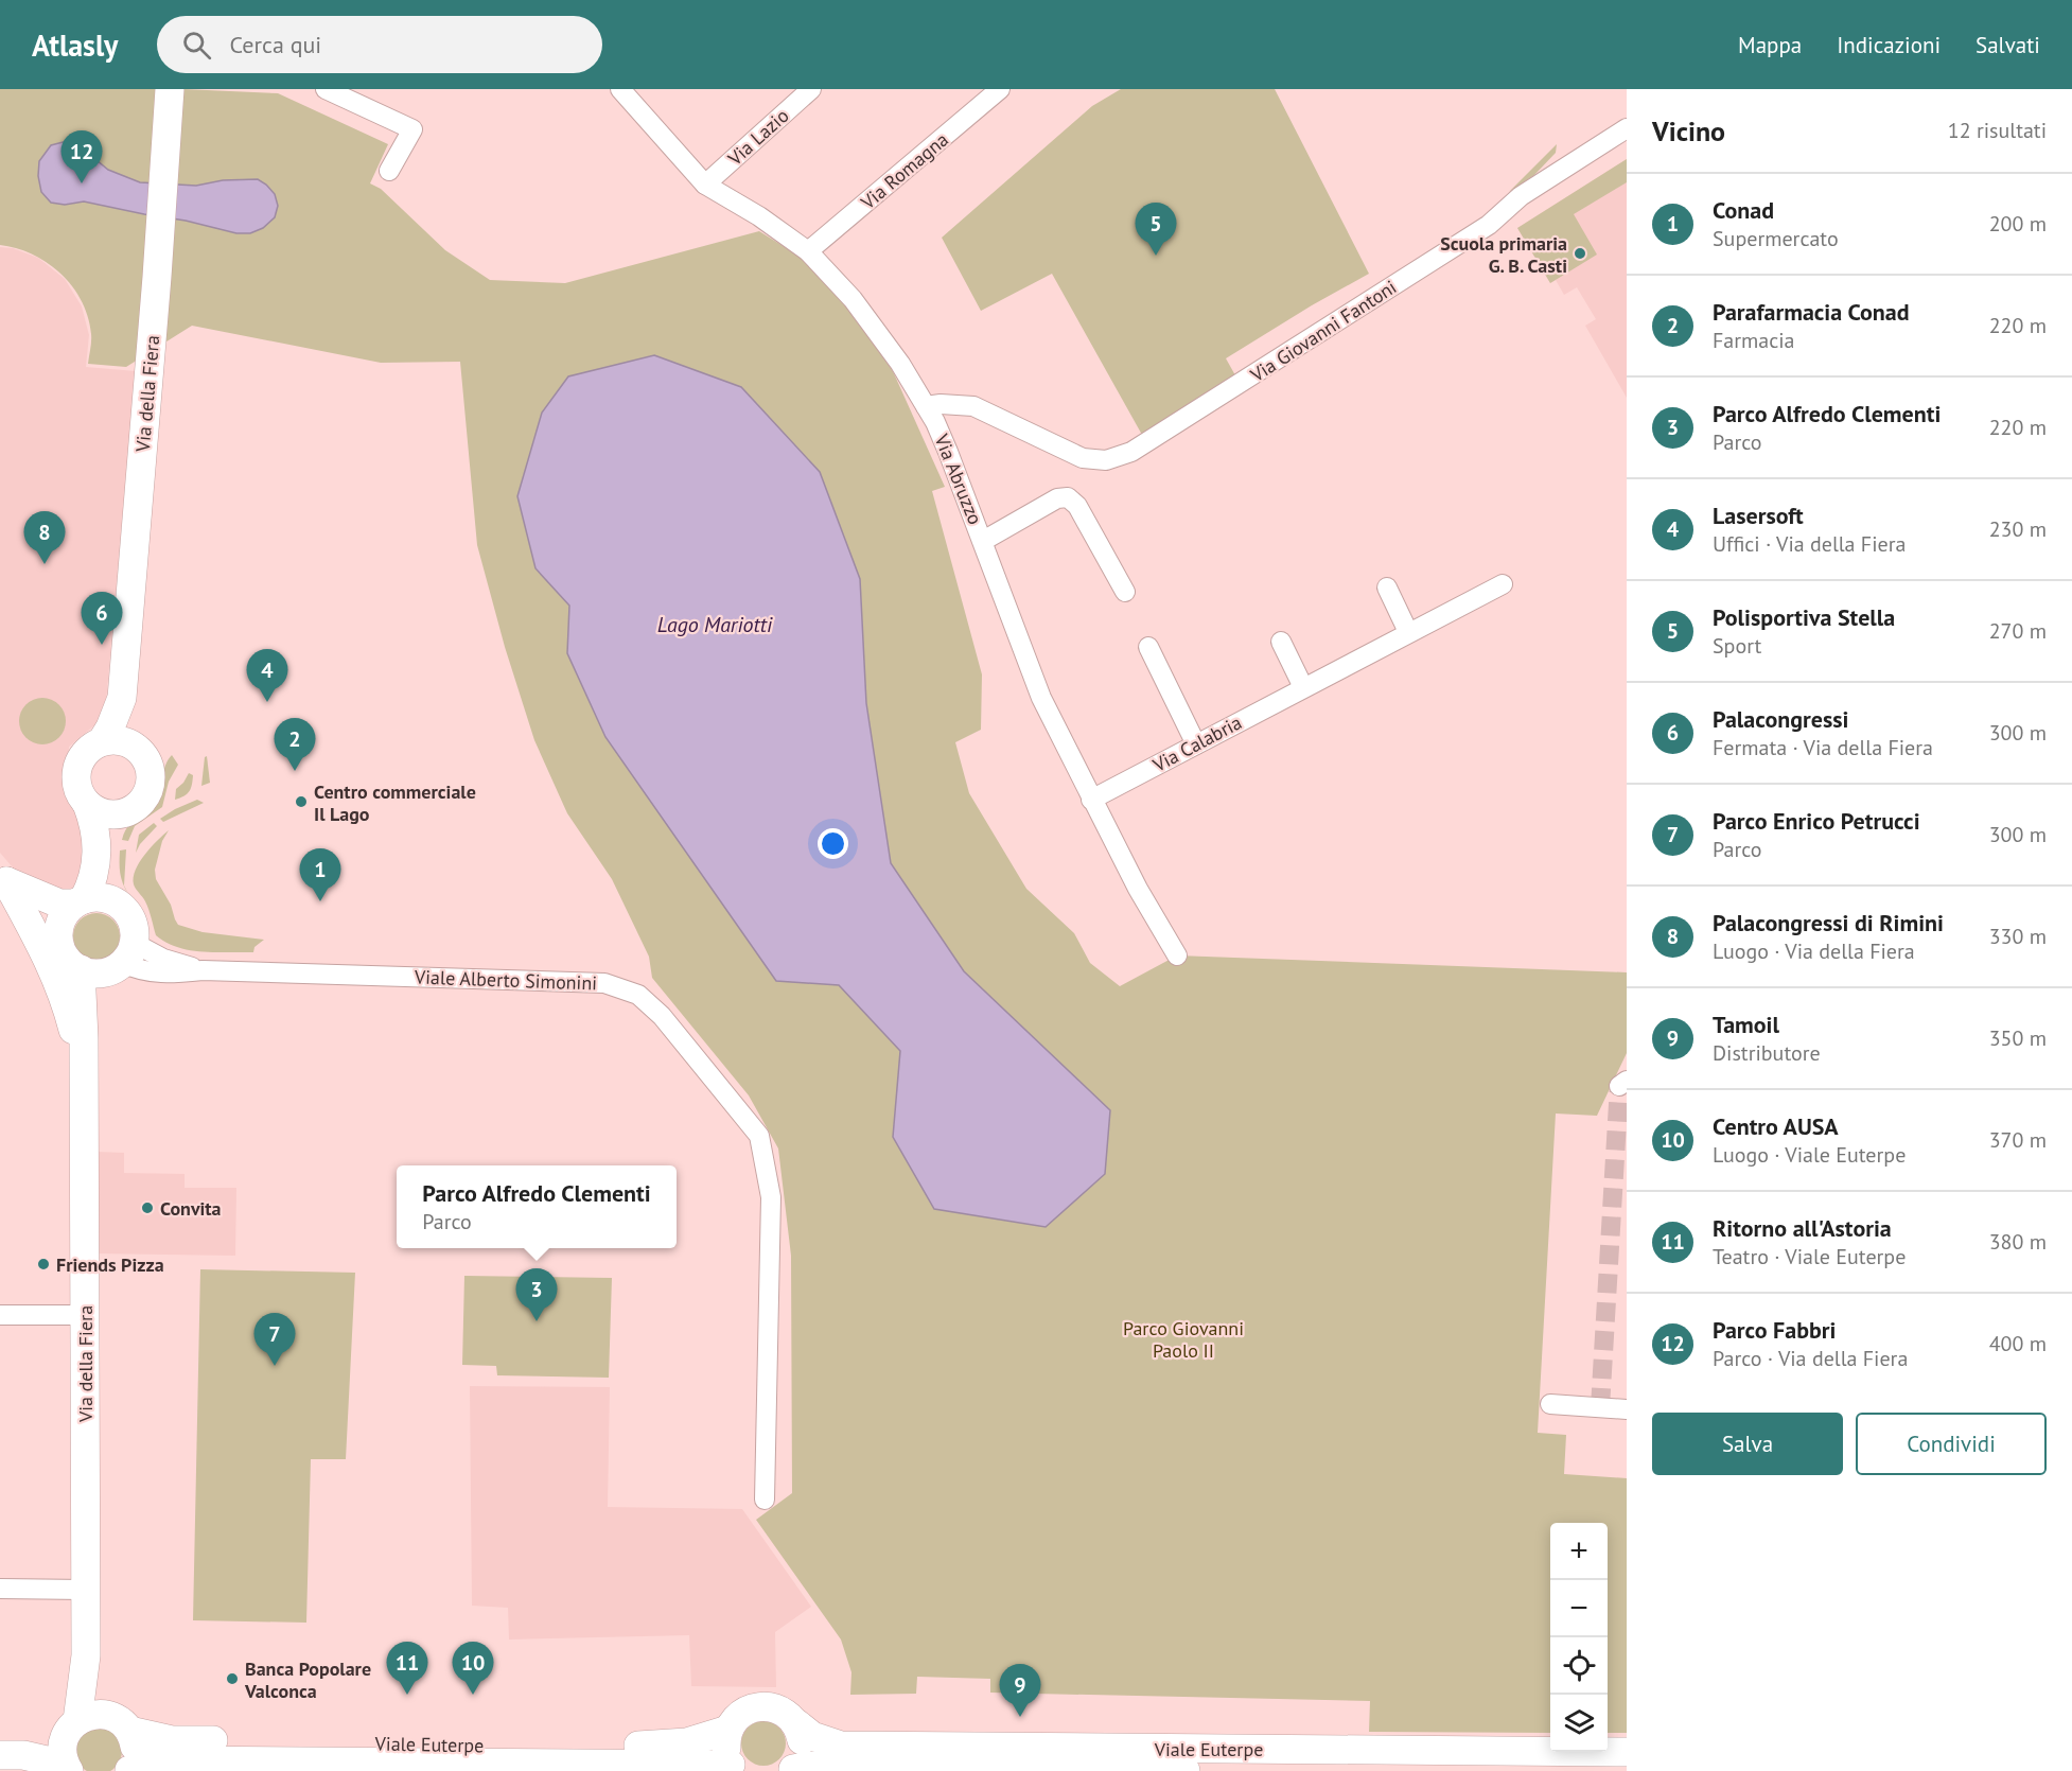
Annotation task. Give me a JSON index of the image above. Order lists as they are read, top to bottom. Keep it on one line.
{"streets":{"main road":["Via della Fiera","Viale Euterpe"],"street":["Via Lazio","Via Romagna","Via Giovanni Fantoni","Via Abruzzo","Via Calabria","Viale Alberto Simonini"]},"crossings":[["Via Lazio","Via Abruzzo"],["Via Romagna","Via Abruzzo"],["Via Giovanni Fantoni","Via Abruzzo"],["Via della Fiera","Viale Alberto Simonini"],["Via della Fiera","Viale Euterpe"],["Via Abruzzo","Via Calabria"]],"water":["Lago Mariotti"],"parks":["Parco Giovanni Paolo II"],"places":["Scuola primaria G. B. Casti","Centro commerciale Il Lago","Convita","Friends Pizza","Banca Popolare Valconca"],"page":{"header":"Atlasly","search":"Cerca qui","nav":["Mappa","Indicazioni","Salvati"],"heading":["Vicino","12 risultati"],"pins":["12","5","8","6","4","2","1","3","7","10","11","9"],"list":[{"mark":"1","name":"Conad","note":"Supermercato","value":"200 m"},{"mark":"2","name":"Parafarmacia Conad","note":"Farmacia","value":"220 m"},{"mark":"3","name":"Parco Alfredo Clementi","note":"Parco","value":"220 m"},{"mark":"4","name":"Lasersoft","note":"Uffici · Via della Fiera","value":"230 m"},{"mark":"5","name":"Polisportiva Stella","note":"Sport","value":"270 m"},{"mark":"6","name":"Palacongressi","note":"Fermata · Via della Fiera","value":"300 m"},{"mark":"7","name":"Parco Enrico Petrucci","note":"Parco","value":"300 m"},{"mark":"8","name":"Palacongressi di Rimini","note":"Luogo · Via della Fiera","value":"330 m"},{"mark":"9","name":"Tamoil","note":"Distributore","value":"350 m"},{"mark":"10","name":"Centro AUSA","note":"Luogo · Viale Euterpe","value":"370 m"},{"mark":"11","name":"Ritorno all'Astoria","note":"Teatro · Viale Euterpe","value":"380 m"},{"mark":"12","name":"Parco Fabbri","note":"Parco · Via della Fiera","value":"400 m"}],"popup":["Parco Alfredo Clementi","Parco"],"buttons":["Salva","Condividi"],"map_buttons":["+","−"]}}
